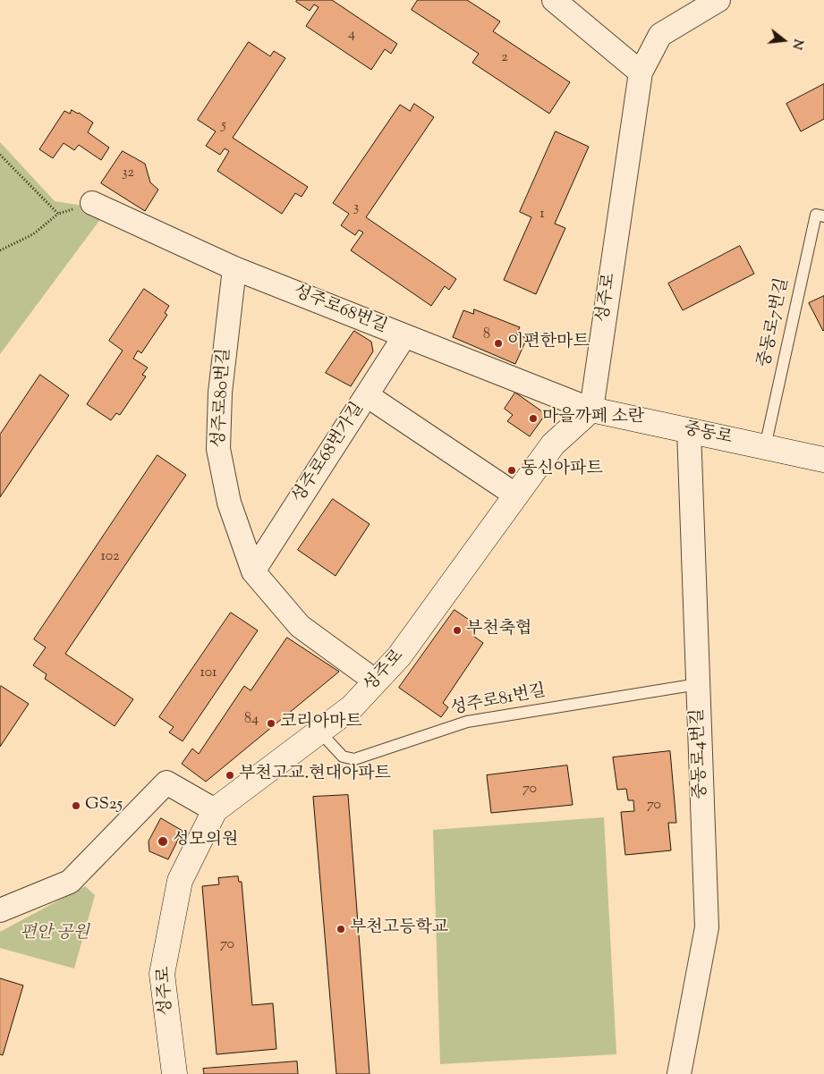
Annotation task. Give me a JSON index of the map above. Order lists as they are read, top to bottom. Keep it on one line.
{"streets":{"street":["성주로","성주로68번길","성주로80번길","중동로","성주로68번가길","중동로4번길"],"lane":["중동로7번길","성주로81번길"]},"crossings":[["성주로","성주로68번길"],["성주로","성주로80번길"],["성주로","중동로"],["성주로","성주로81번길"],["성주로68번길","성주로80번길"],["성주로68번길","중동로"],["성주로68번길","성주로68번가길"],["중동로7번길","중동로"],["성주로80번길","성주로68번가길"],["중동로","중동로4번길"],["성주로81번길","중동로4번길"]],"parks":["편안 공원"],"places":["이편한마트","마을까페 소란","동신아파트","부천축협","코리아마트","부천고교.현대아파트","GS25","성모의원","부천고등학교"],"house_numbers":["4","2","5","32","3","1","8","102","101","84","70","70","70"],"north":"right"}
